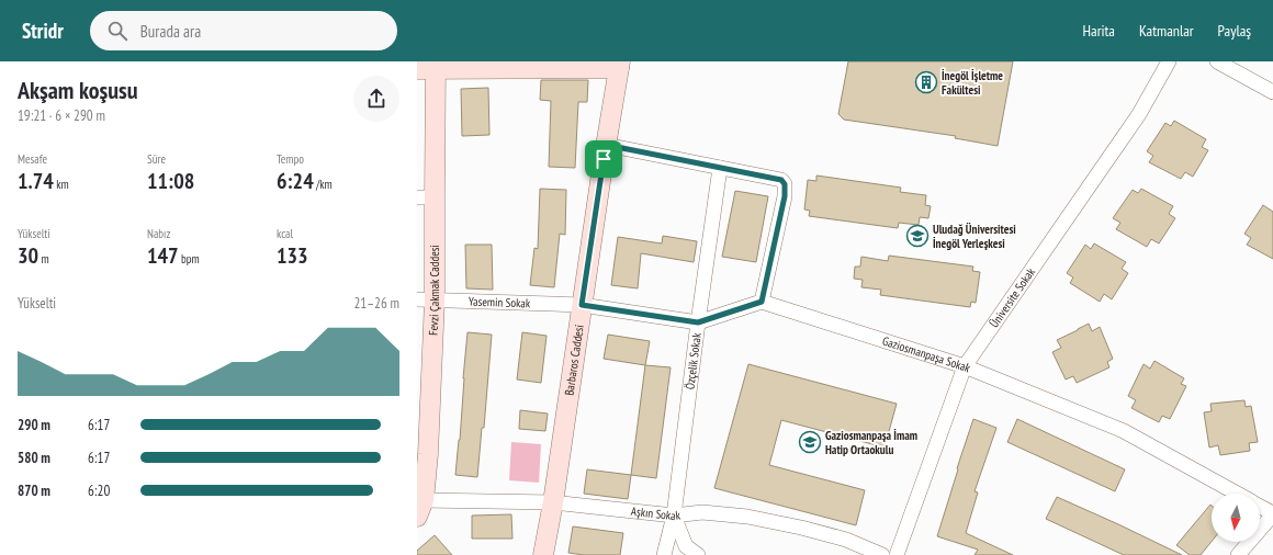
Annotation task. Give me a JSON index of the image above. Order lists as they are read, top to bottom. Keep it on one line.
{"streets":{"street":["Fevzi Çakmak Caddesi","Üniversite Sokak","Yasemin Sokak","Gaziosmanpaşa Sokak","Barbaros Caddesi","Özçelik Sokak","Aşkın Sokak"]},"crossings":[["Fevzi Çakmak Caddesi","Yasemin Sokak"],["Fevzi Çakmak Caddesi","Aşkın Sokak"],["Üniversite Sokak","Gaziosmanpaşa Sokak"],["Yasemin Sokak","Barbaros Caddesi"],["Barbaros Caddesi","Aşkın Sokak"],["Özçelik Sokak","Aşkın Sokak"]],"places":{"building":["İnegöl İşletme Fakültesi"],"school or university":["Uludağ Üniversitesi İnegöl Yerleşkesi","Gaziosmanpaşa İmam Hatip Ortaokulu"]},"north":"bottom","page":{"header":"Stridr","search":"Burada ara","nav":["Harita","Katmanlar","Paylaş"],"heading":["Akşam koşusu","19:21 · 6 × 290 m"],"stats":[["Mesafe","1.74 km"],["Süre","11:08"],["Tempo","6:24 /km"],["Yükselti","30 m"],["Nabız","147 bpm"],["kcal","133"]],"chart":["Yükselti","21–26 m"],"list":[{"name":"290 m","note":"6:17"},{"name":"580 m","note":"6:17"},{"name":"870 m","note":"6:20"}]}}
